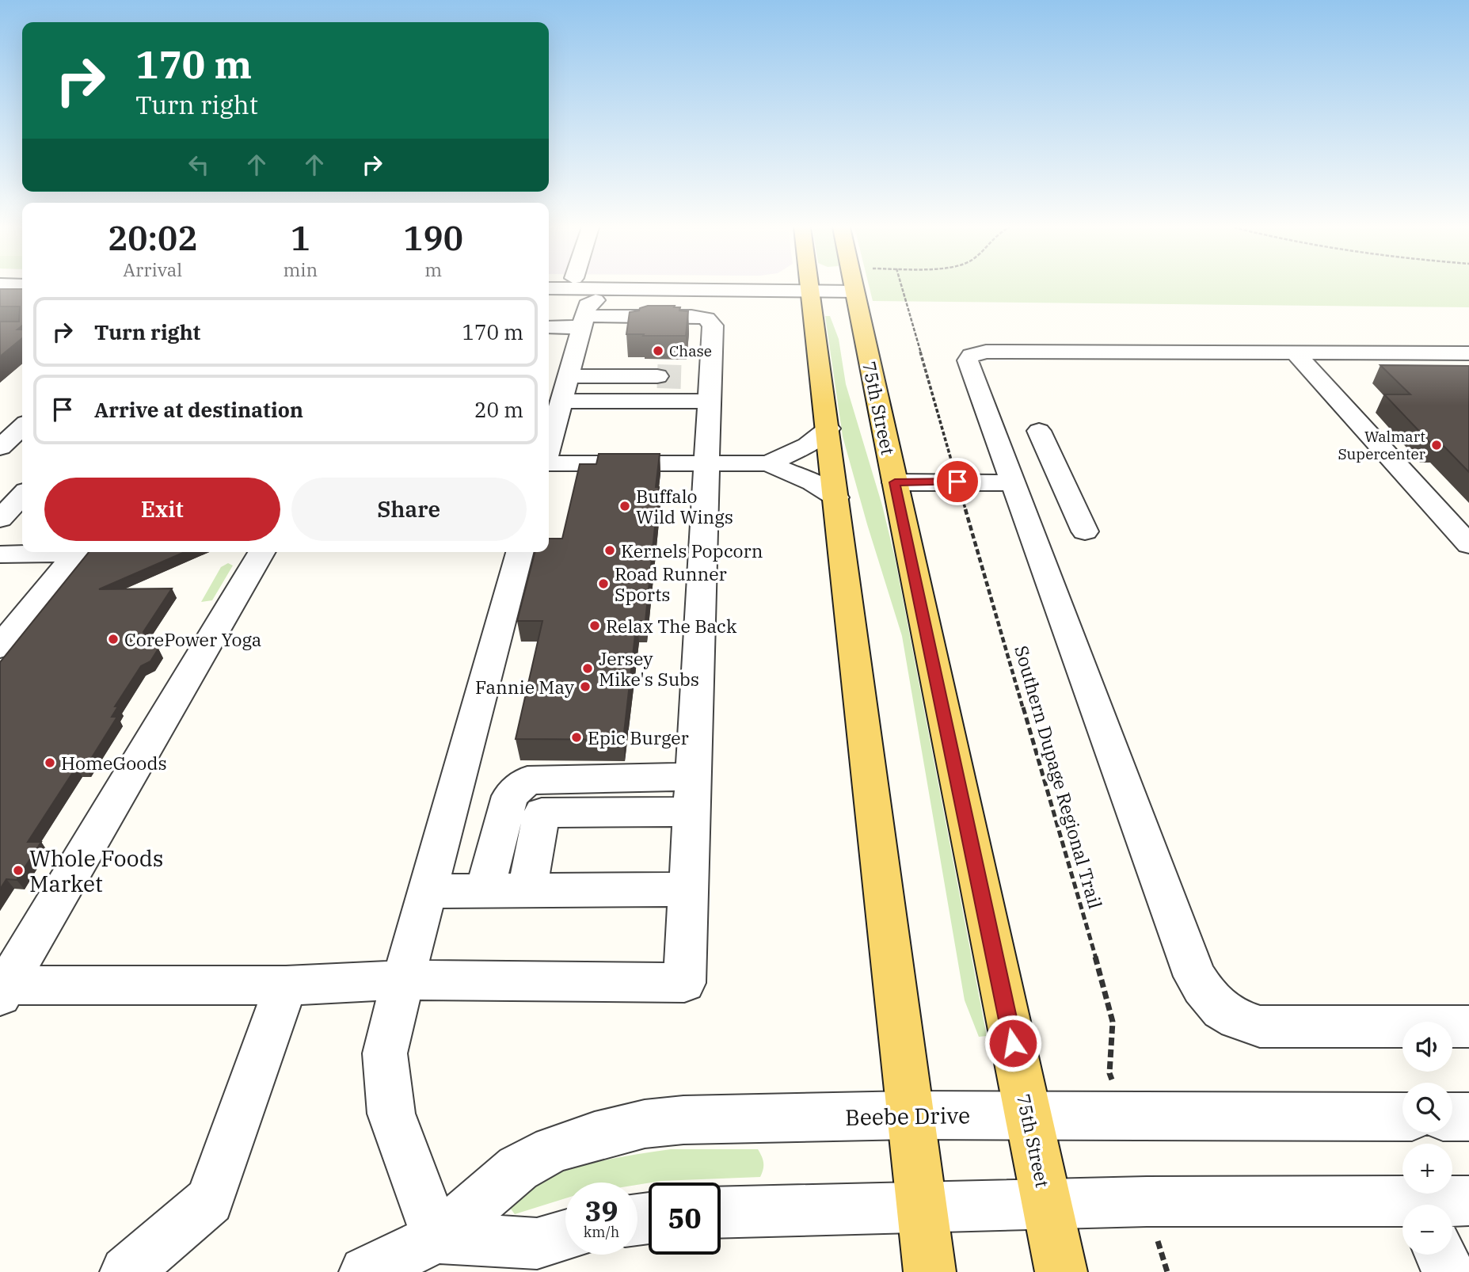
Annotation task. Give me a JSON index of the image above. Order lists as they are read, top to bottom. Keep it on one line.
{"streets":{"main road":["75th Street"],"street":["Beebe Drive"],"path":["Southern Dupage Regional Trail"]},"crossings":[["75th Street","Beebe Drive"]],"places":["Chase","Walmart Supercenter","Buffalo Wild Wings","Kernels Popcorn","Road Runner Sports","Relax The Back","CorePower Yoga","Jersey Mike's Subs","Fannie May","Epic Burger","HomeGoods","Whole Foods Market"],"page":{"turn":["170 m","Turn right"],"eta":["20:02","Arrival","1","min","190","m"],"list":[{"name":"Turn right","value":"170 m"},{"name":"Arrive at destination","value":"20 m"}],"buttons":["Exit","Share"],"map_buttons":["+","−"],"speed":"39 km/h","limit":"50"}}
